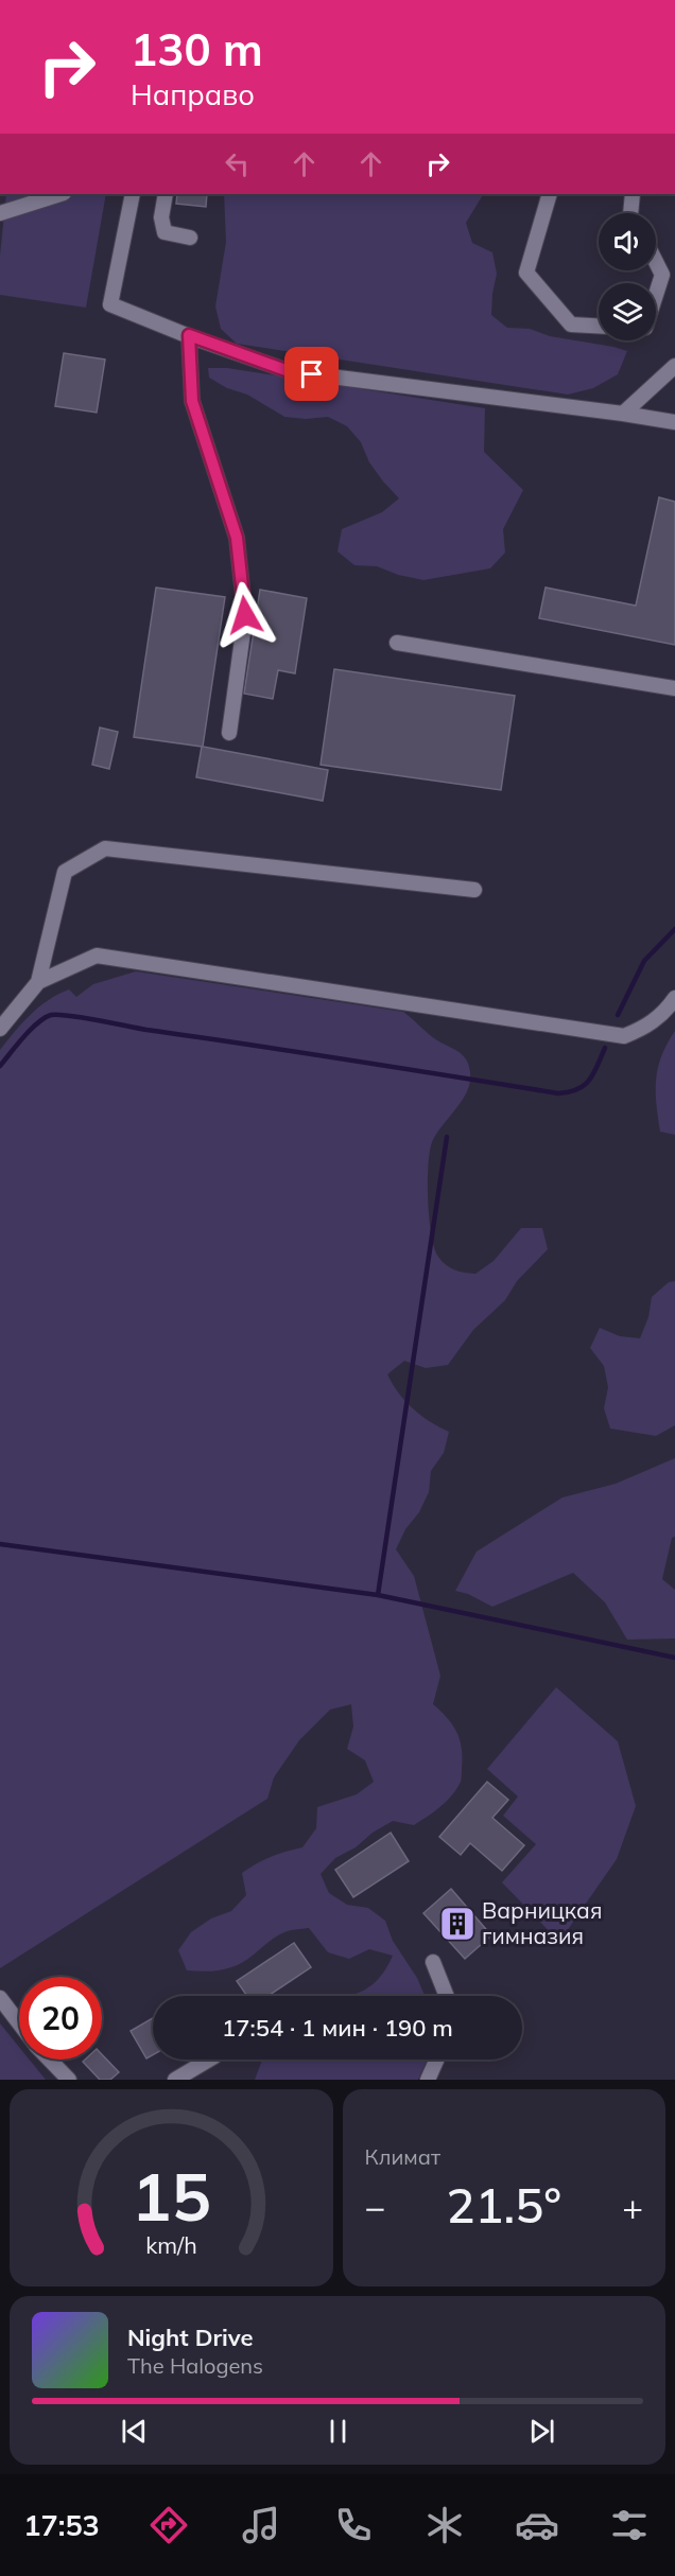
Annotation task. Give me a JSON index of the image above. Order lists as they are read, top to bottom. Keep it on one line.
{"places":{"building":["Варницкая гимназия"]},"page":{"turn":["130 m","Направо"],"limit":"20","trip":"17:54 · 1 мин · 190 m","tile":"Климат","heat":["−","21.5°","+"],"song":["Night Drive","The Halogens"],"tabs":"17:53","gauge":["15","km/h"]}}
